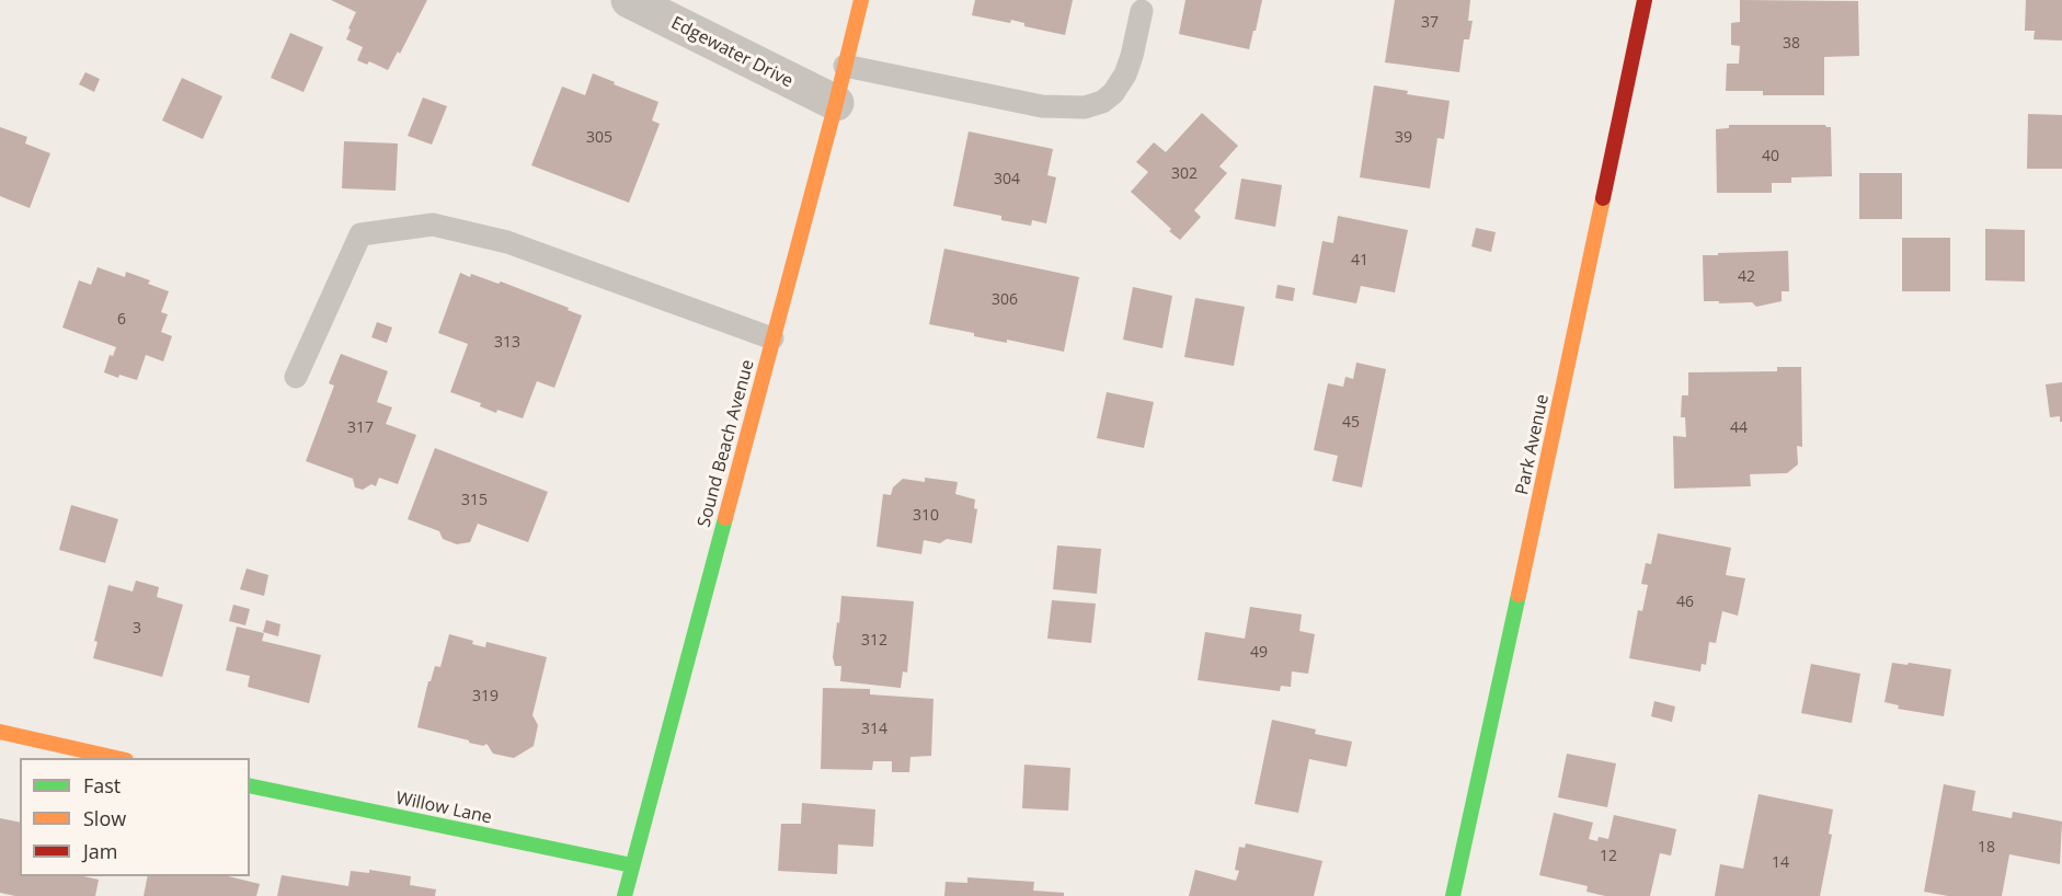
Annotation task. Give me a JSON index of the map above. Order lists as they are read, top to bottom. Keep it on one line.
{"streets":{"street":["Edgewater Drive","Sound Beach Avenue","Park Avenue","Willow Lane"]},"crossings":[["Edgewater Drive","Sound Beach Avenue"],["Sound Beach Avenue","Willow Lane"]],"house_numbers":["37","38","305","39","40","302","304","41","42","306","6","313","45","317","44","315","310","46","3","312","49","319","314","18","12","14"],"legend":["Fast","Slow","Jam"]}
